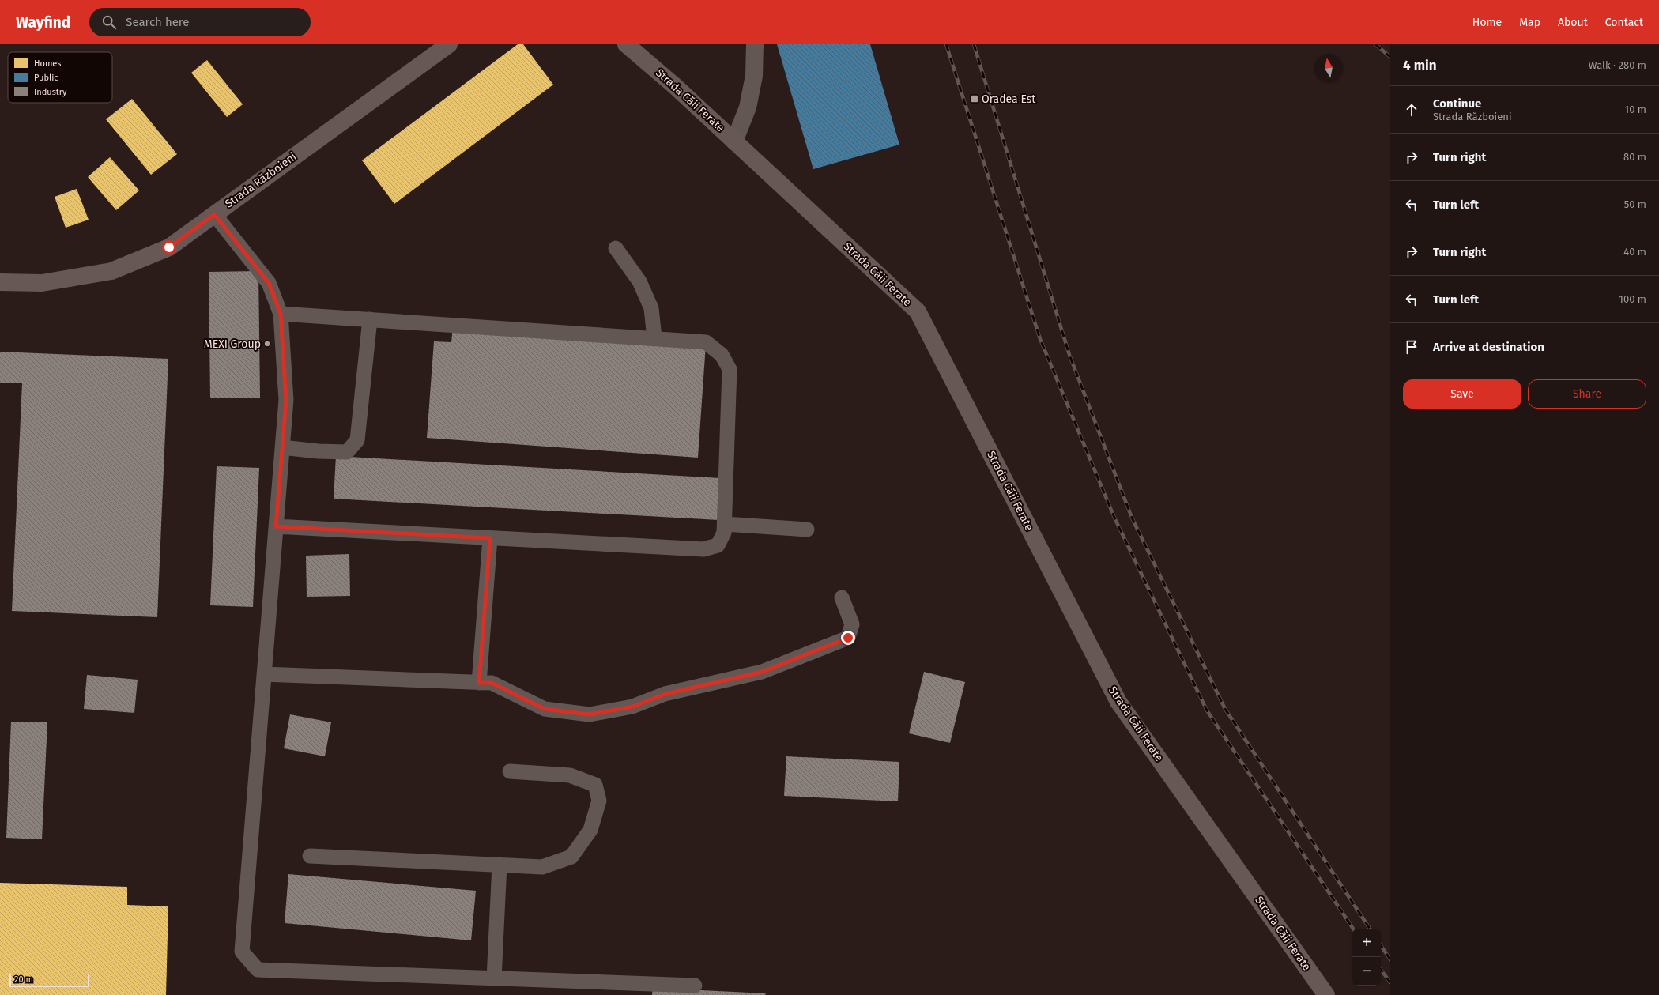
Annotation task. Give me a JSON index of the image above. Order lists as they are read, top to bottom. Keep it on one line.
{"streets":{"street":["Strada Căii Ferate","Strada Războieni"]},"places":{"transit":["Oradea Est"],"other":["MEXI Group"]},"legend":["Homes","Public","Industry"],"scale_bar":"20 m","north":"top","page":{"header":"Wayfind","search":"Search here","nav":["Home","Map","About","Contact"],"heading":["4 min","Walk · 280 m"],"list":[["Continue","Strada Războieni","10 m"],["Turn right","80 m"],["Turn left","50 m"],["Turn right","40 m"],["Turn left","100 m"],"Arrive at destination"],"buttons":["Save","Share"],"map_buttons":["+","−"],"scale":"20 m"}}
